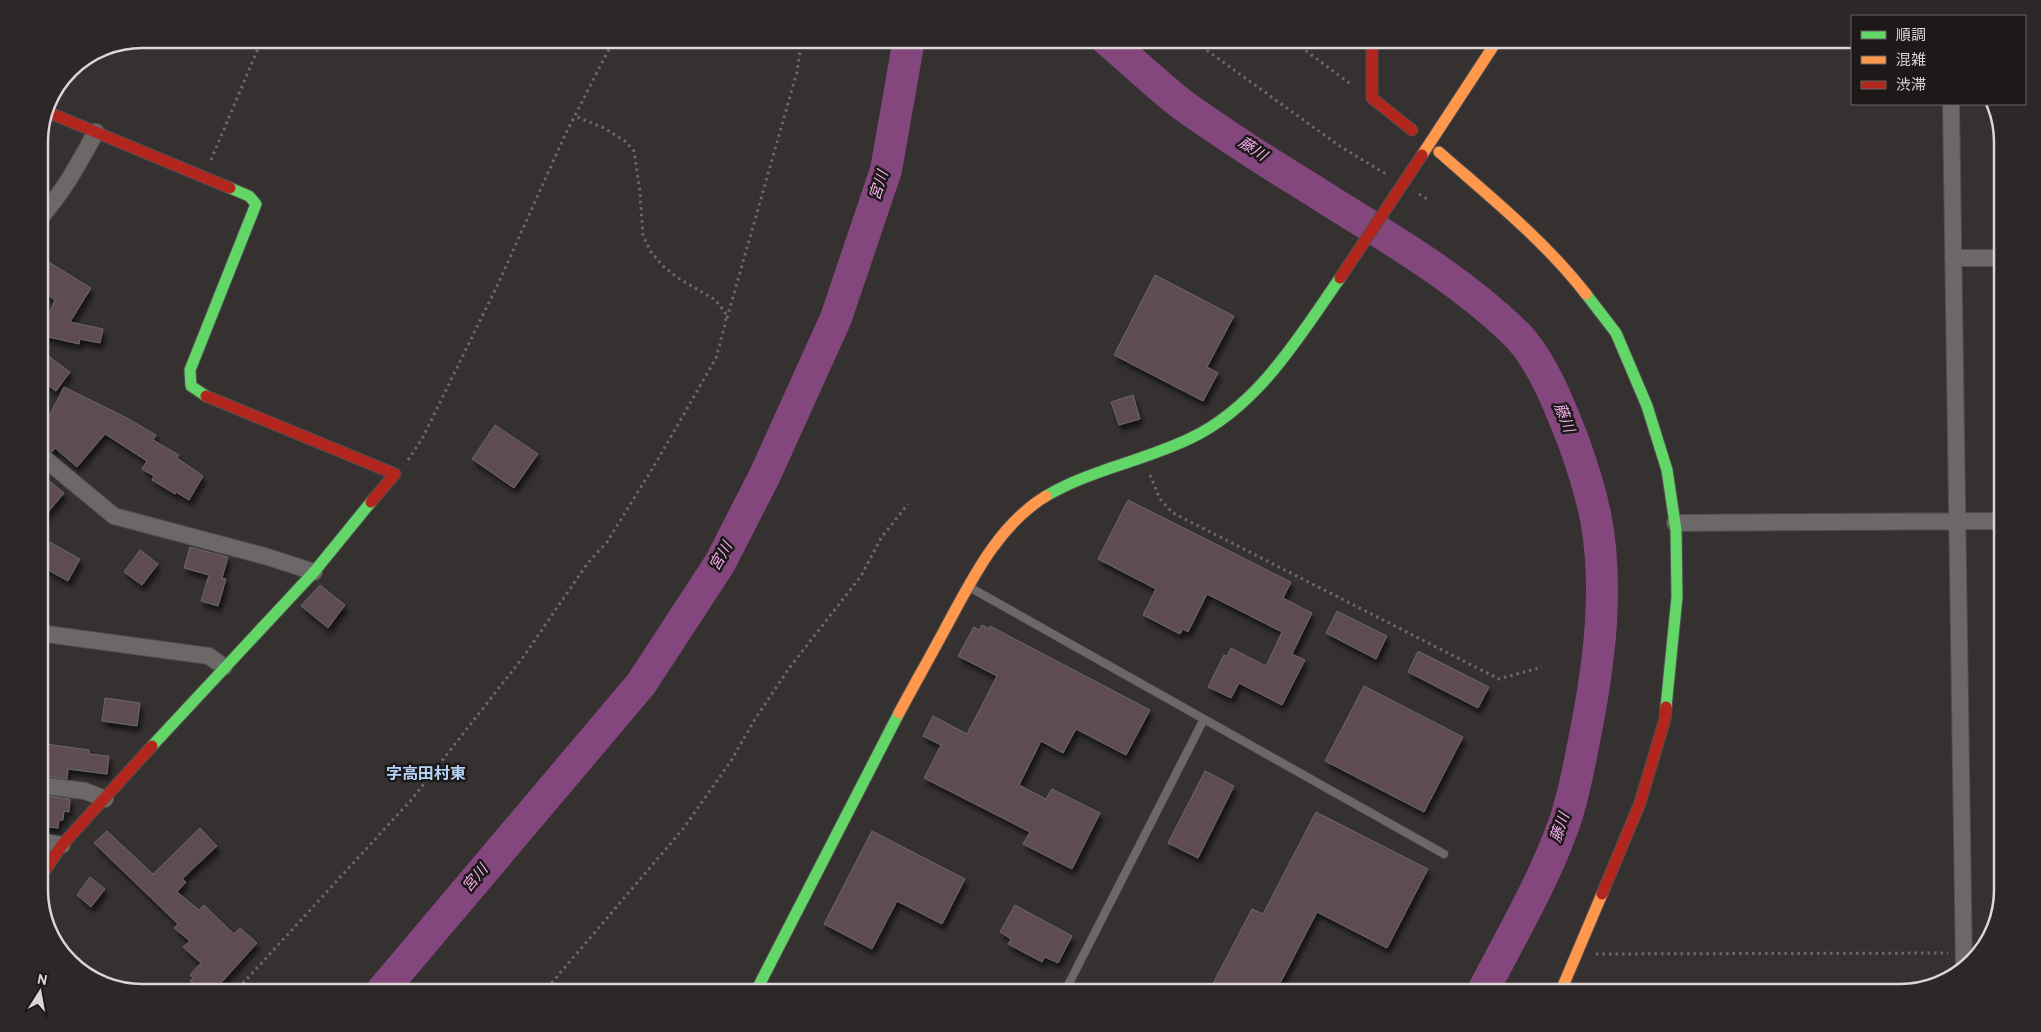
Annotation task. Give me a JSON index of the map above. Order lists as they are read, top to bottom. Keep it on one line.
{"districts":["字高田村東"],"water":["藤川","宮川"],"legend":["順調","混雑","渋滞"],"north":"top"}
